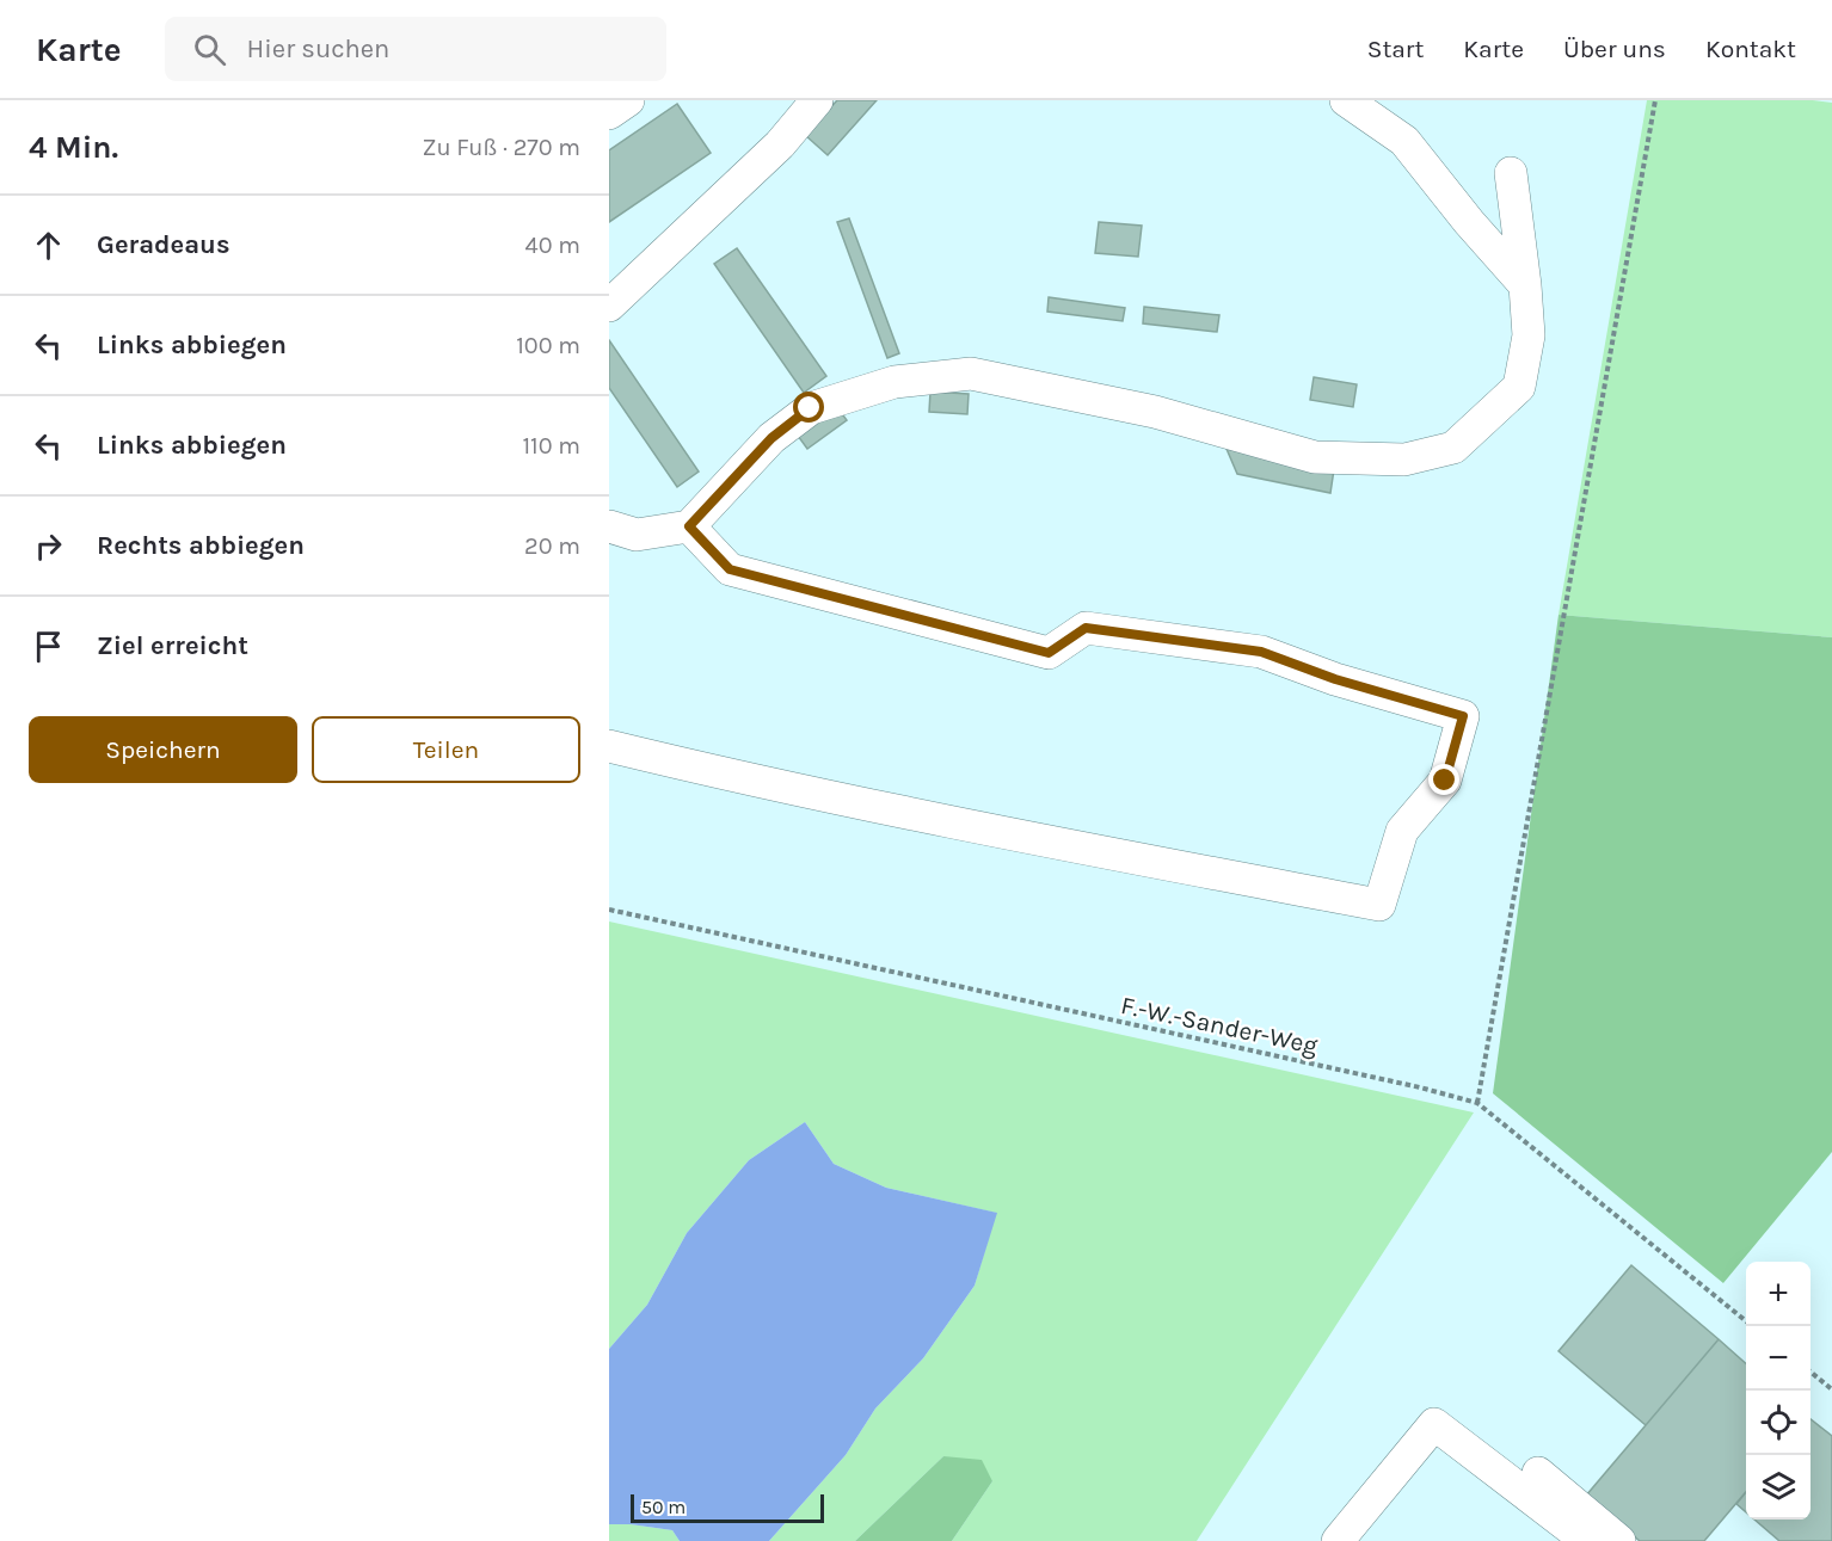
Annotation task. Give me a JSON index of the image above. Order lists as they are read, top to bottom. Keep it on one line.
{"streets":{"path":["F.-W.-Sander-Weg"]},"scale_bar":"50 m","page":{"header":"Karte","search":"Hier suchen","nav":["Start","Karte","Über uns","Kontakt"],"heading":["4 Min.","Zu Fuß · 270 m"],"list":[["Geradeaus","40 m"],["Links abbiegen","100 m"],["Links abbiegen","110 m"],["Rechts abbiegen","20 m"],"Ziel erreicht"],"buttons":["Speichern","Teilen"],"map_buttons":["+","−"],"scale":"50 m"}}
